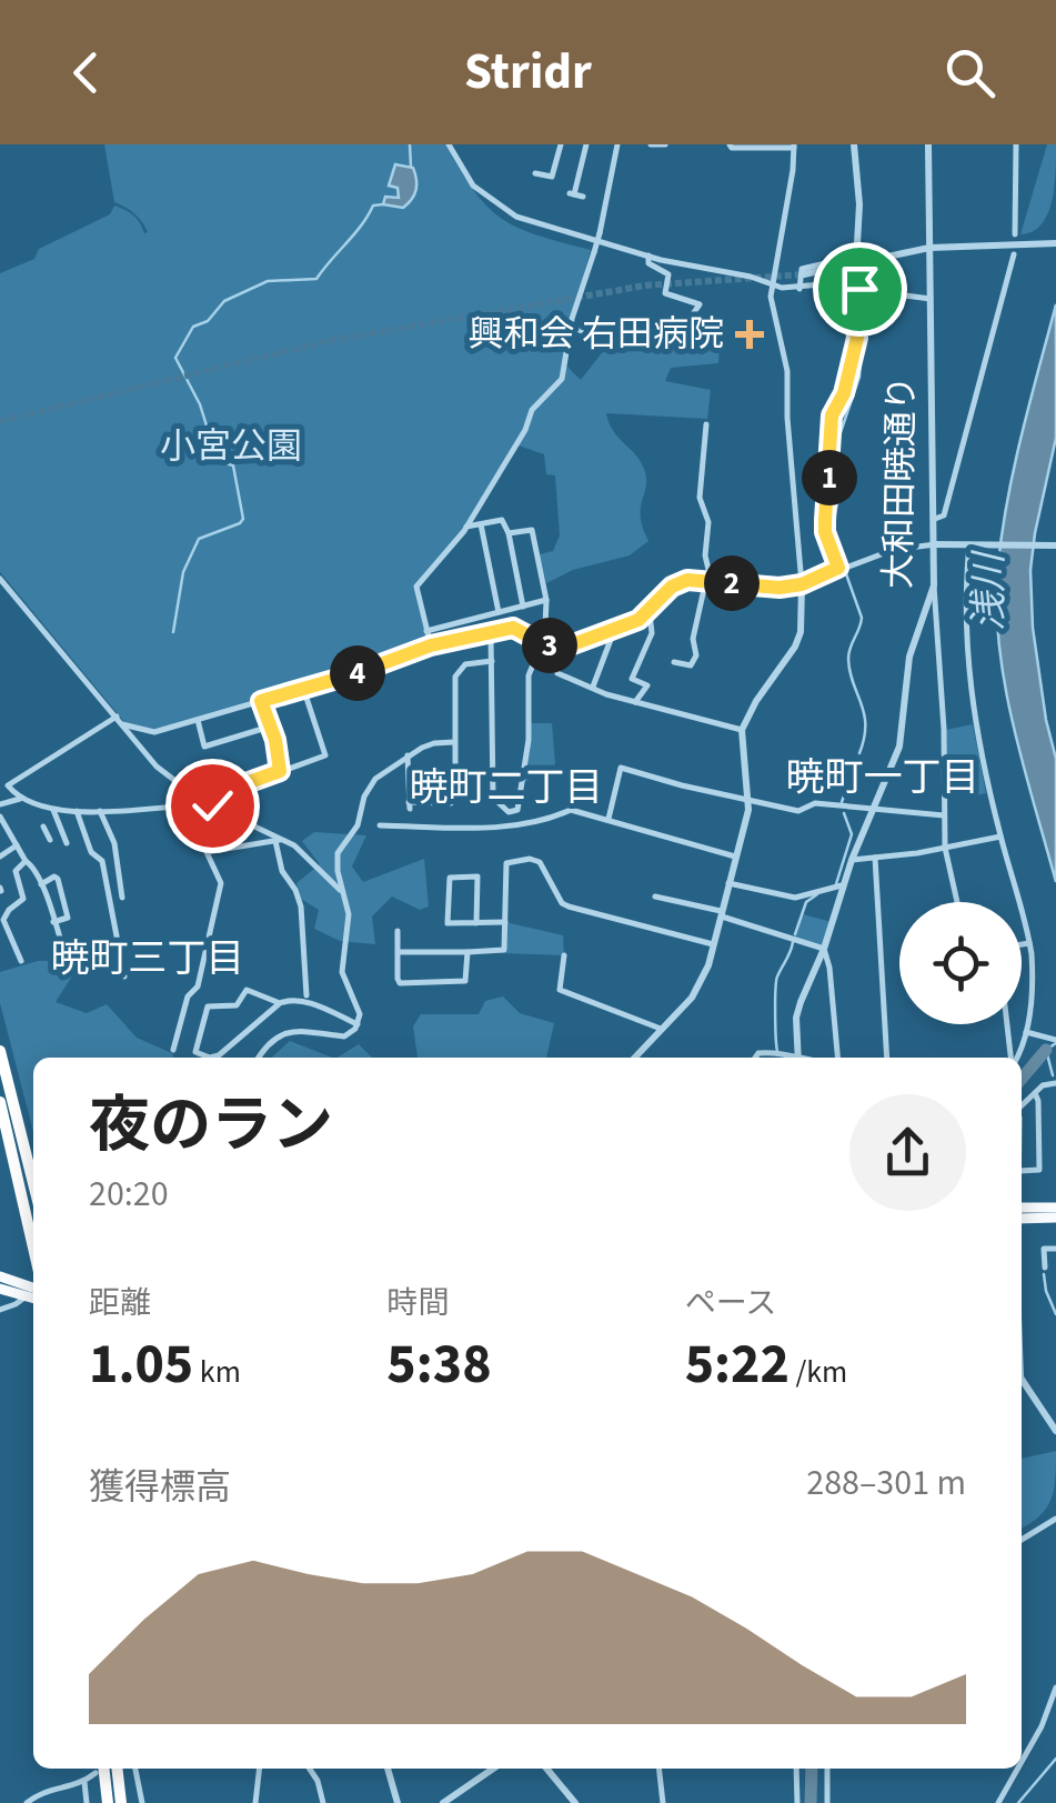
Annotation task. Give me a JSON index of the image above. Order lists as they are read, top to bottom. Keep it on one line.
{"streets":{"street":["大和田暁通り"]},"districts":["暁町一丁目","暁町二丁目","暁町三丁目"],"water":["浅川"],"parks":["小宮公園"],"places":{"health":["興和会 右田病院"]},"page":{"header":"Stridr","pins":["1","2","3","4"],"heading":["夜のラン","20:20"],"stats":[["距離","1.05 km"],["時間","5:38"],["ペース","5:22 /km"]],"chart":["獲得標高","288–301 m"]}}
